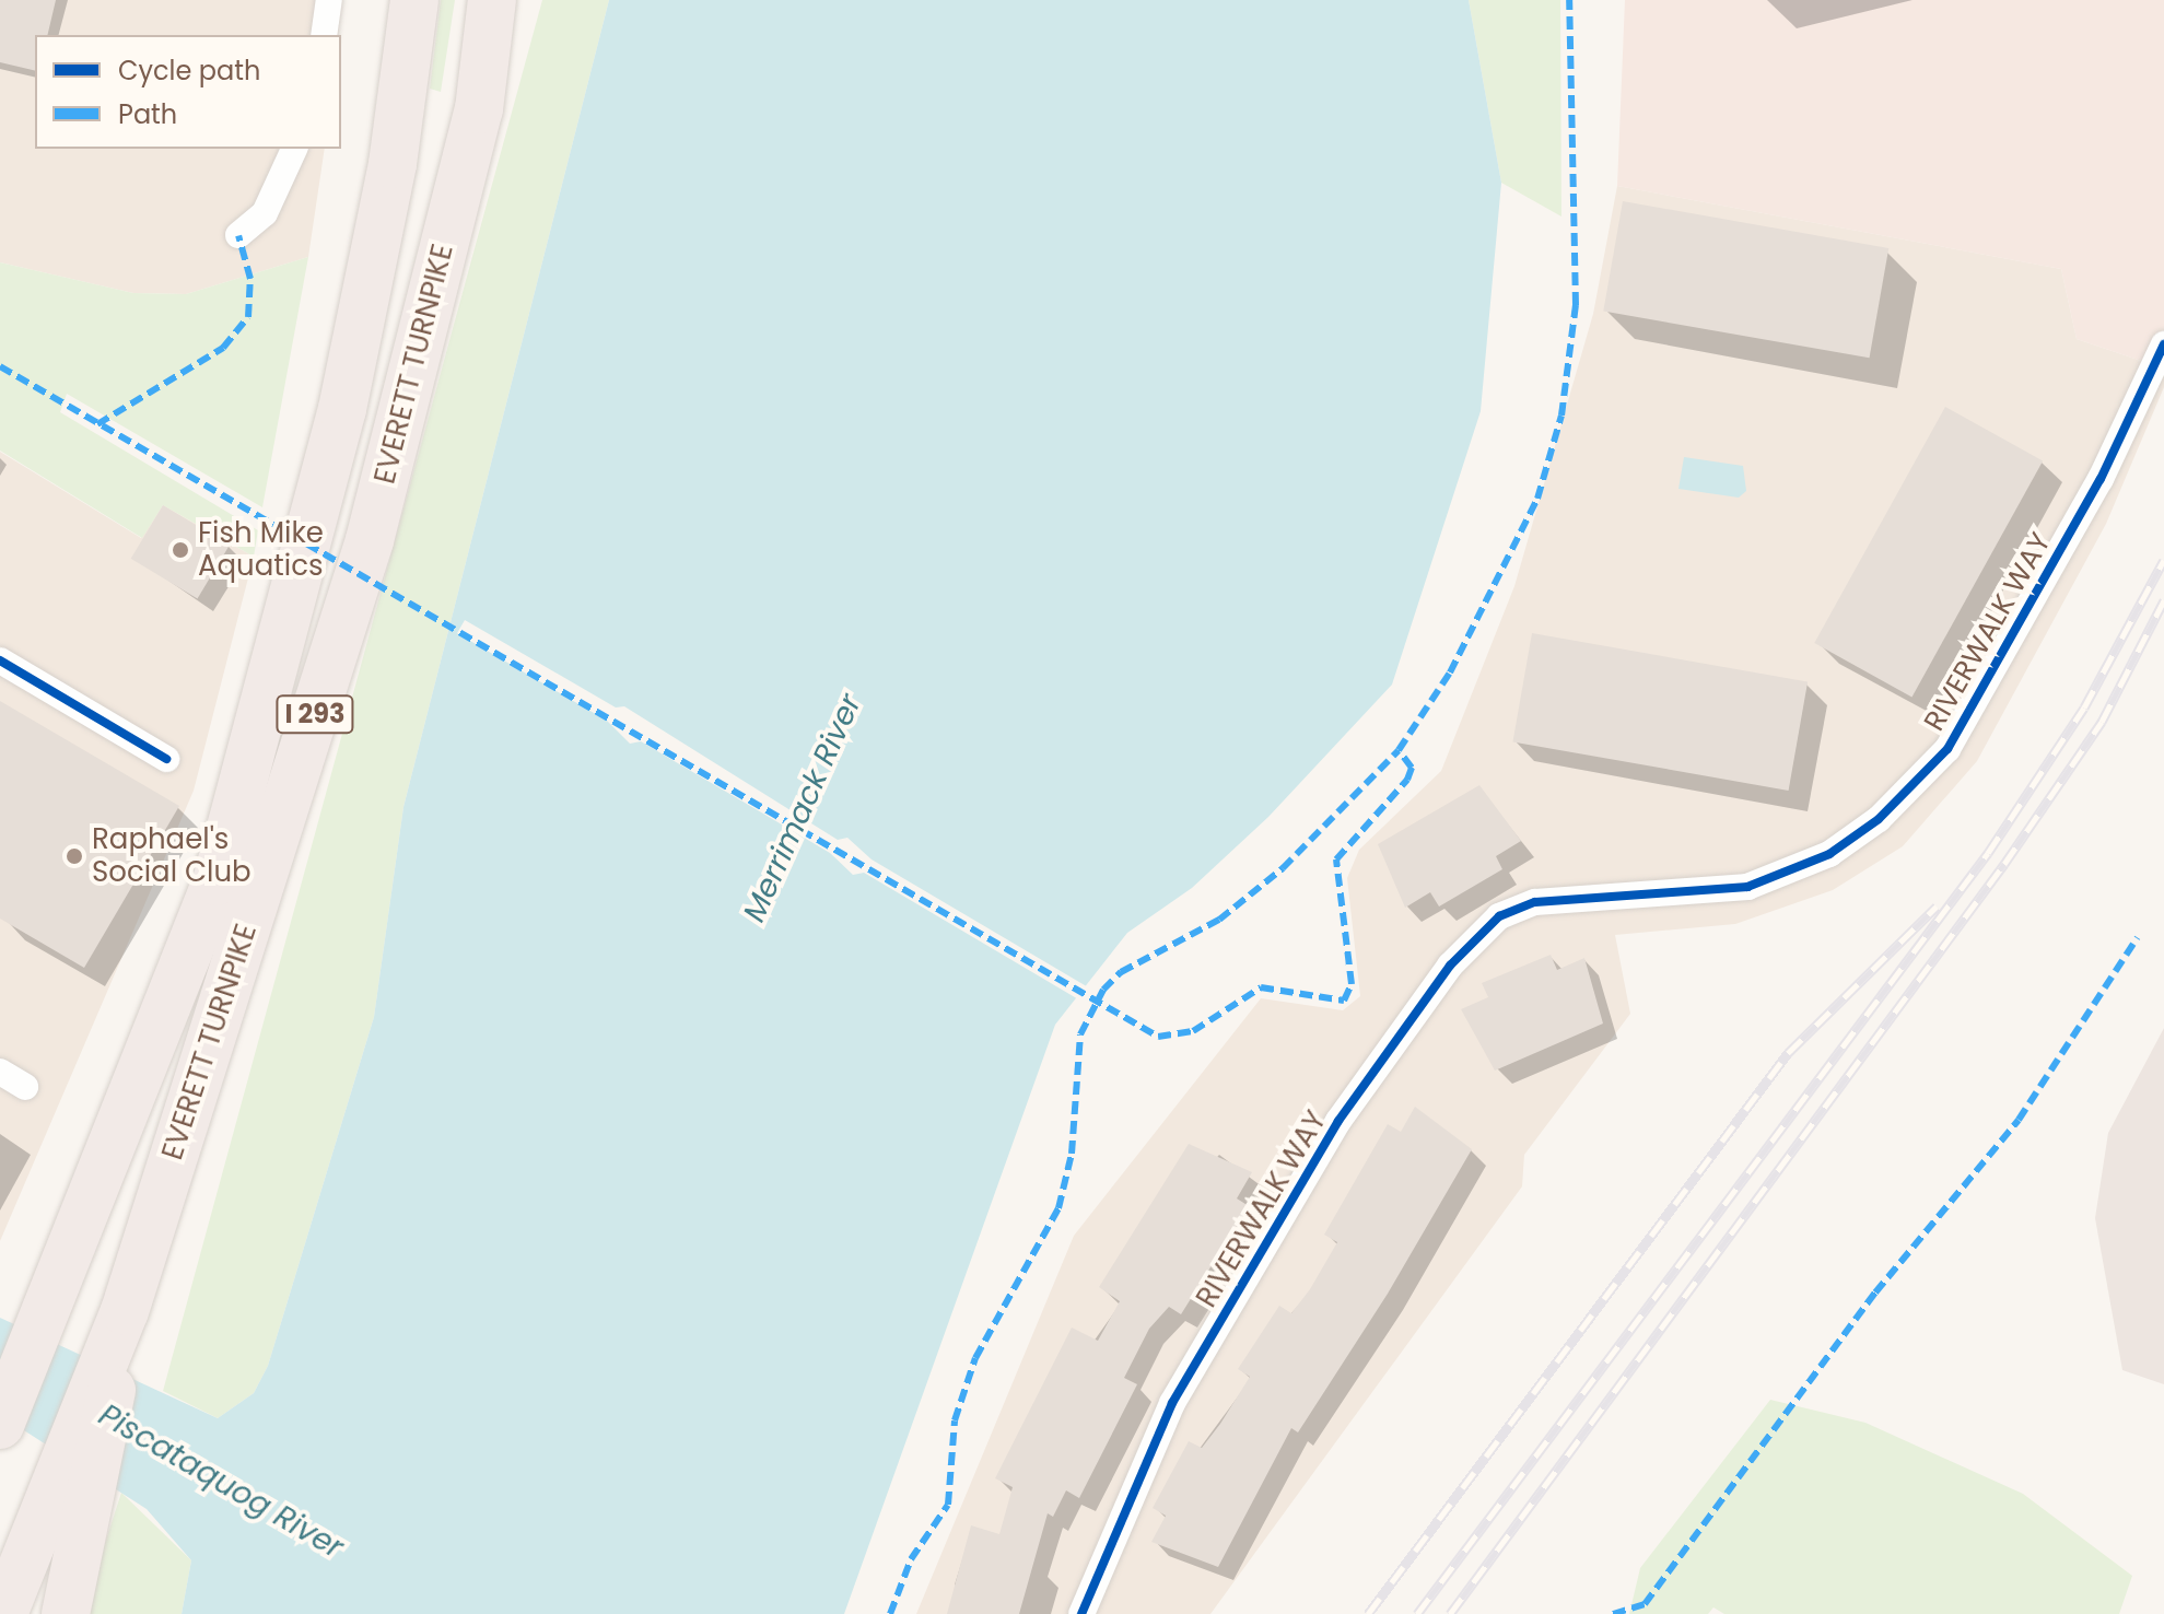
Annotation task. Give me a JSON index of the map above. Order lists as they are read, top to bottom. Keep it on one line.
{"streets":{"highway":["EVERETT TURNPIKE","I 293"],"street":["RIVERWALK WAY"]},"water":["Merrimack River","Piscataquog River"],"places":["Fish Mike Aquatics","Raphael's Social Club"],"legend":["Cycle path","Path"]}
